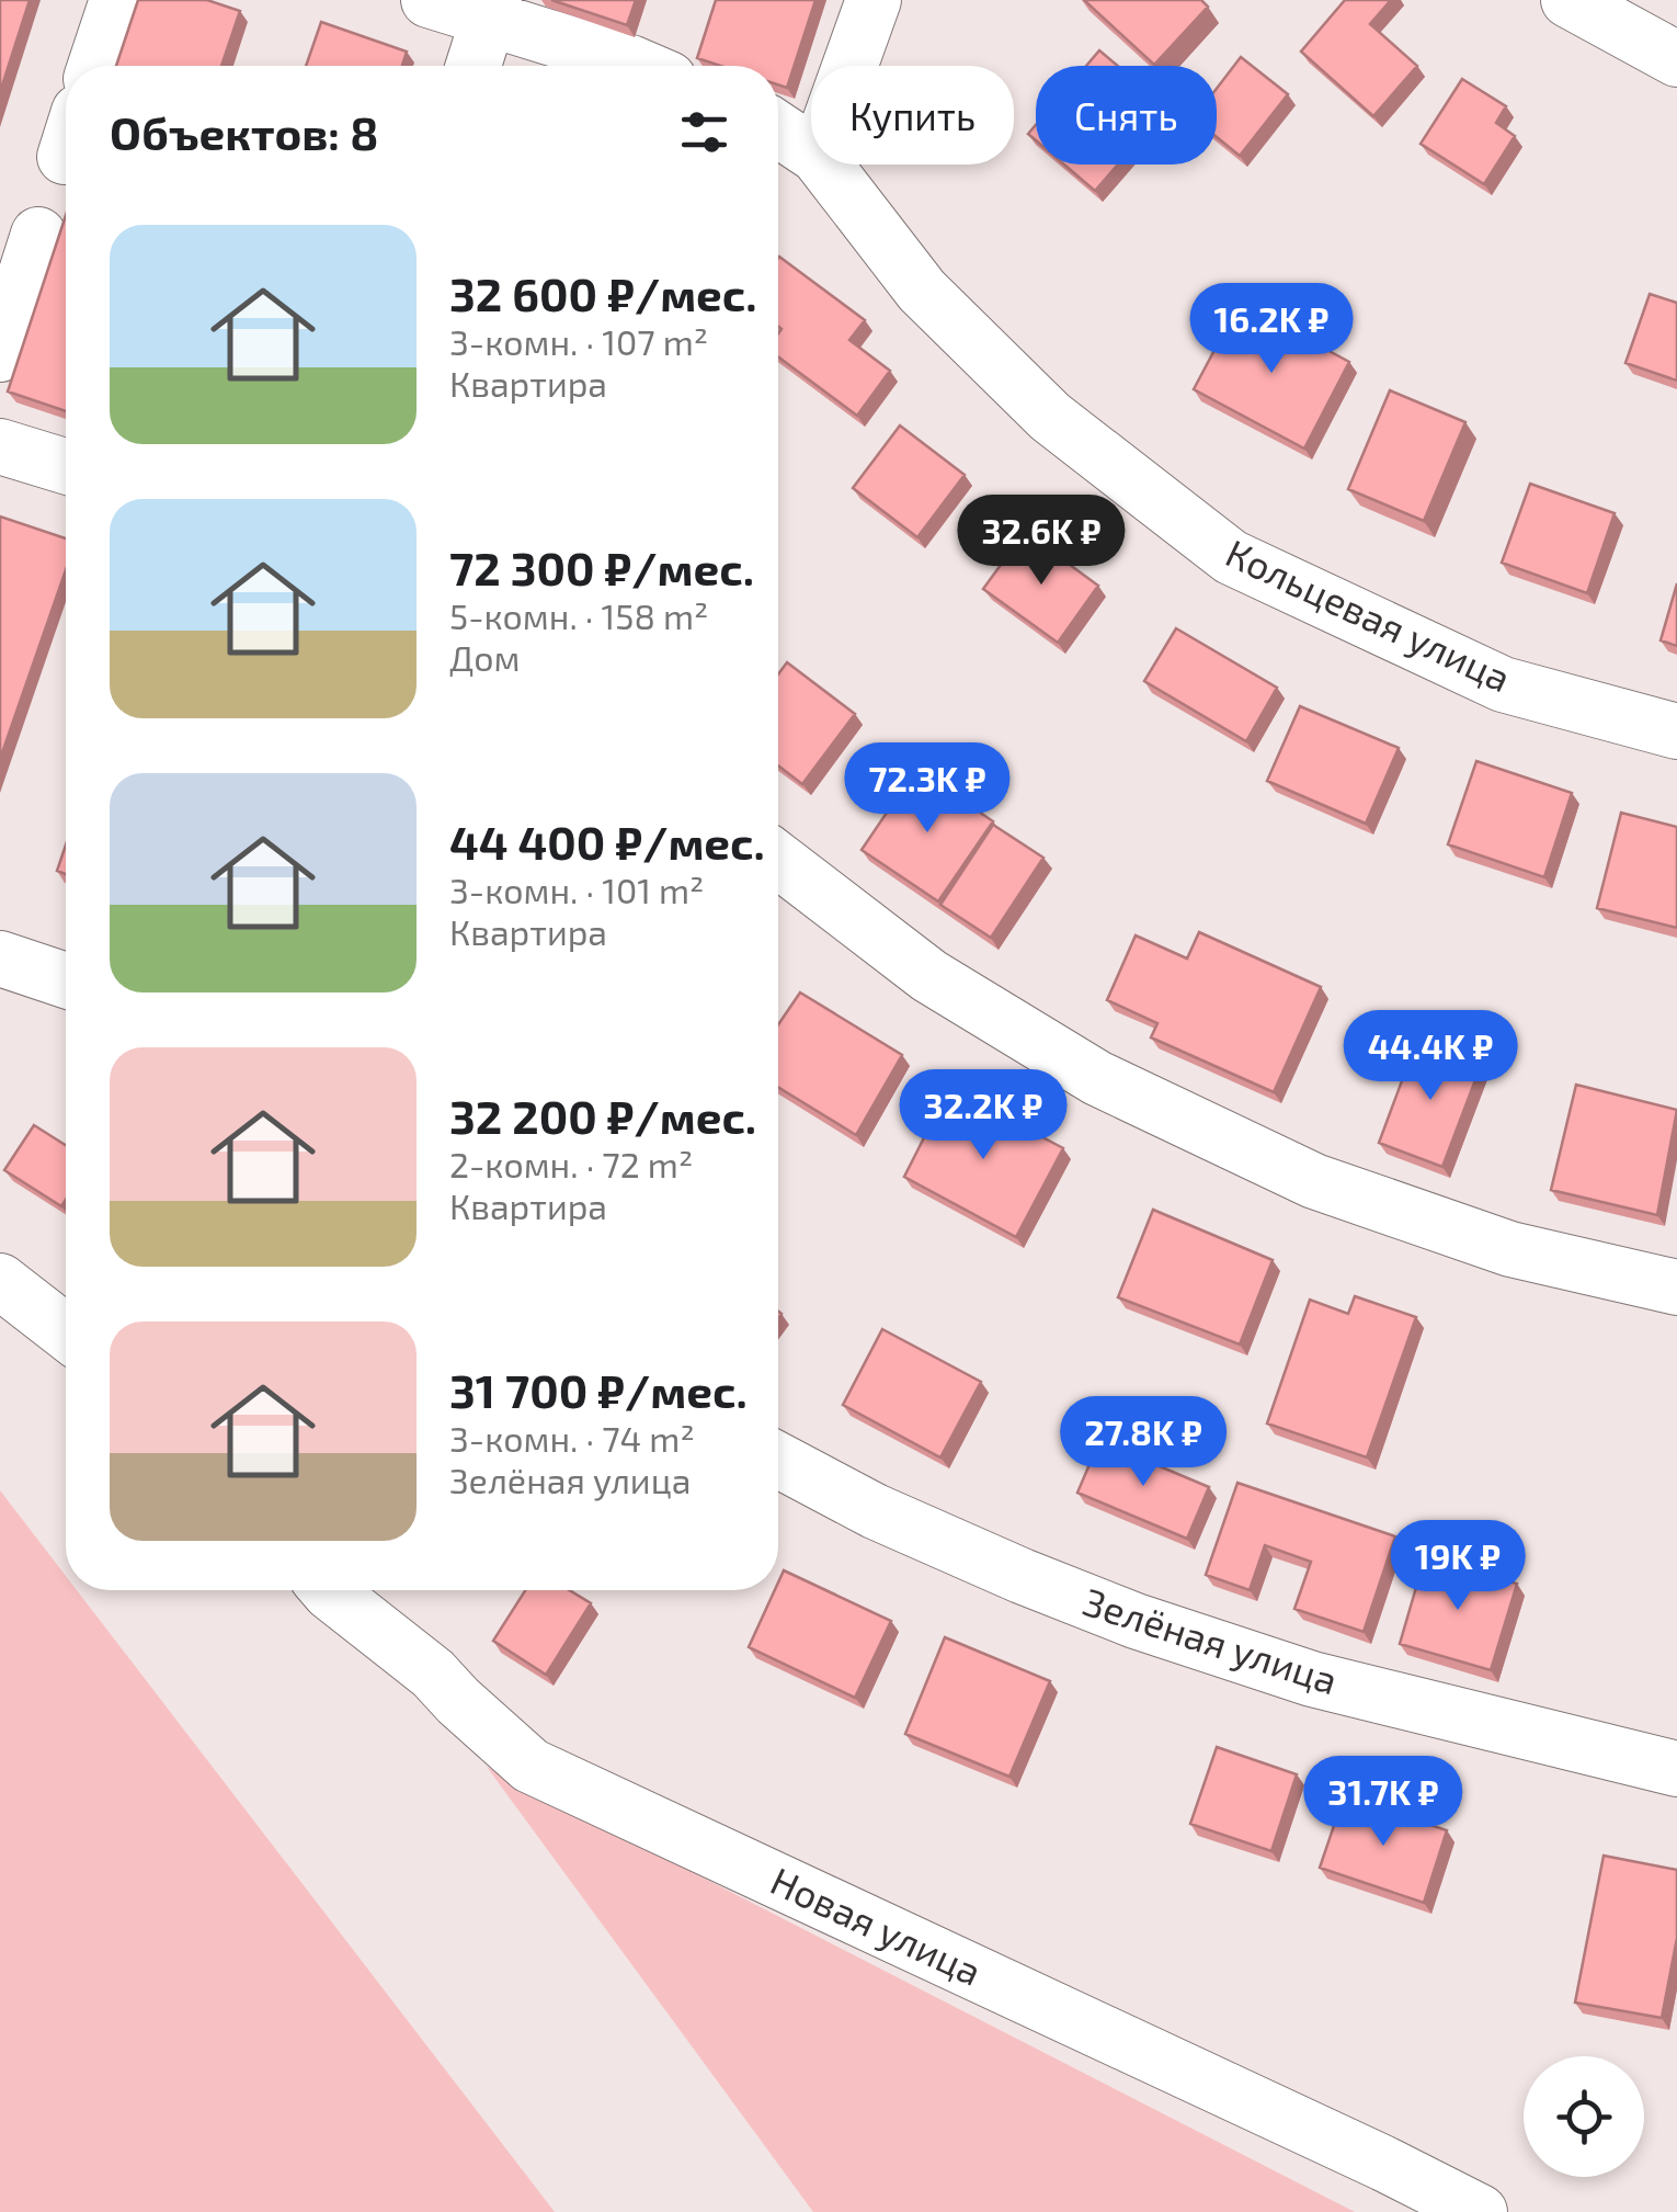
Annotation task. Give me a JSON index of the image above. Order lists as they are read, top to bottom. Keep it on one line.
{"streets":{"street":["Кольцевая улица","Зелёная улица","Новая улица"]},"page":{"chip":["Купить","Снять"],"heading":"Объектов: 8","list":[{"name":"32 600 ₽/мес.","note":"3-комн. · 107 m² · Квартира"},{"name":"72 300 ₽/мес.","note":"5-комн. · 158 m² · Дом"},{"name":"44 400 ₽/мес.","note":"3-комн. · 101 m² · Квартира"},{"name":"32 200 ₽/мес.","note":"2-комн. · 72 m² · Квартира"},{"name":"31 700 ₽/мес.","note":"3-комн. · 74 m² · Зелёная улица"}],"price":["16.2K ₽","32.6K ₽","72.3K ₽","44.4K ₽","32.2K ₽","27.8K ₽","19K ₽","31.7K ₽"]}}
